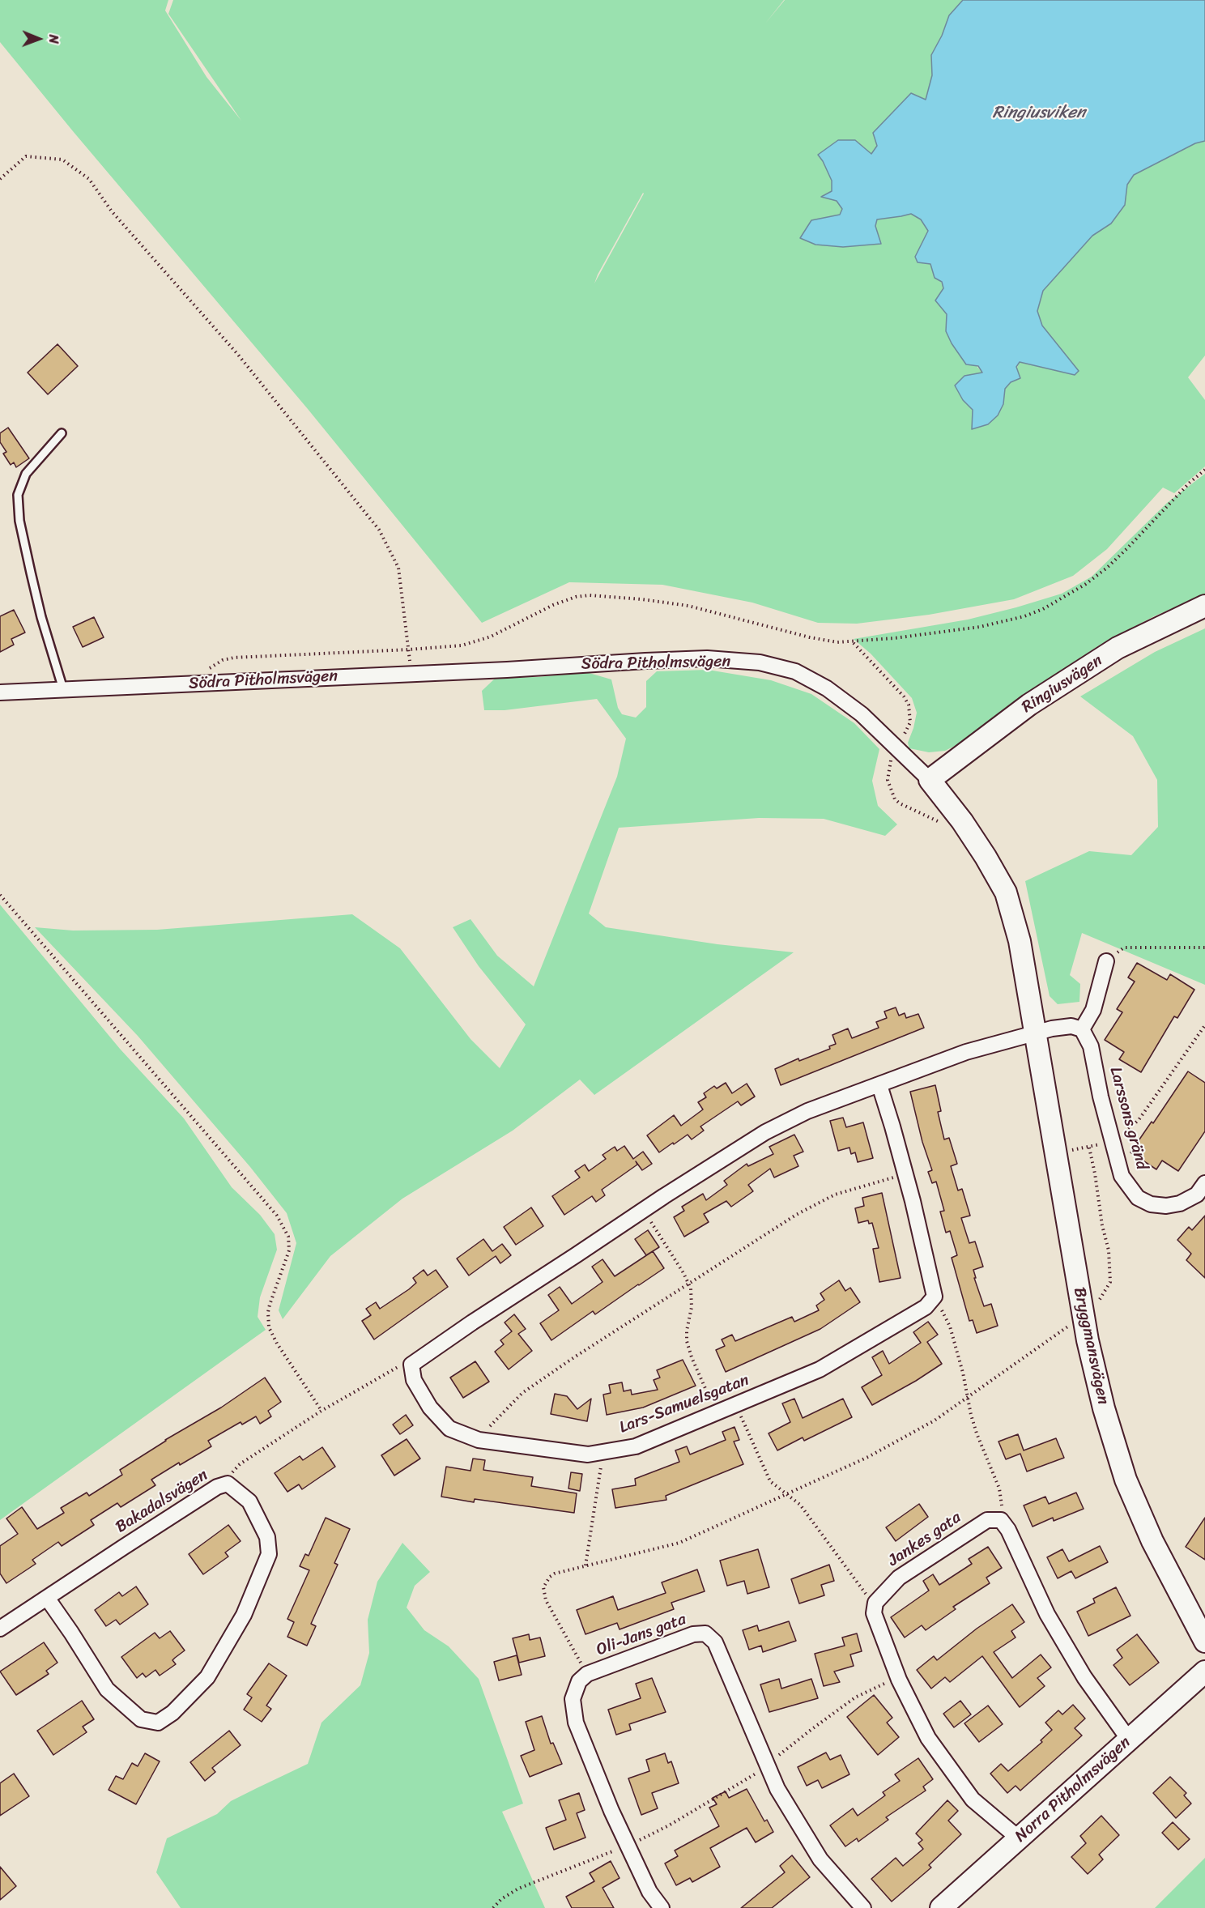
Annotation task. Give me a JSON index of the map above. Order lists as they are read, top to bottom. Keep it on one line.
{"streets":{"street":["Södra Pitholmsvägen","Ringiusvägen","Larssons gränd","Bryggmansvägen","Lars-Samuelsgatan","Bakadalsvägen","Jankes gata","Oli-Jans gata","Norra Pitholmsvägen"]},"crossings":[["Södra Pitholmsvägen","Ringiusvägen"],["Södra Pitholmsvägen","Bryggmansvägen"]],"water":["Ringiusviken"],"north":"right"}
